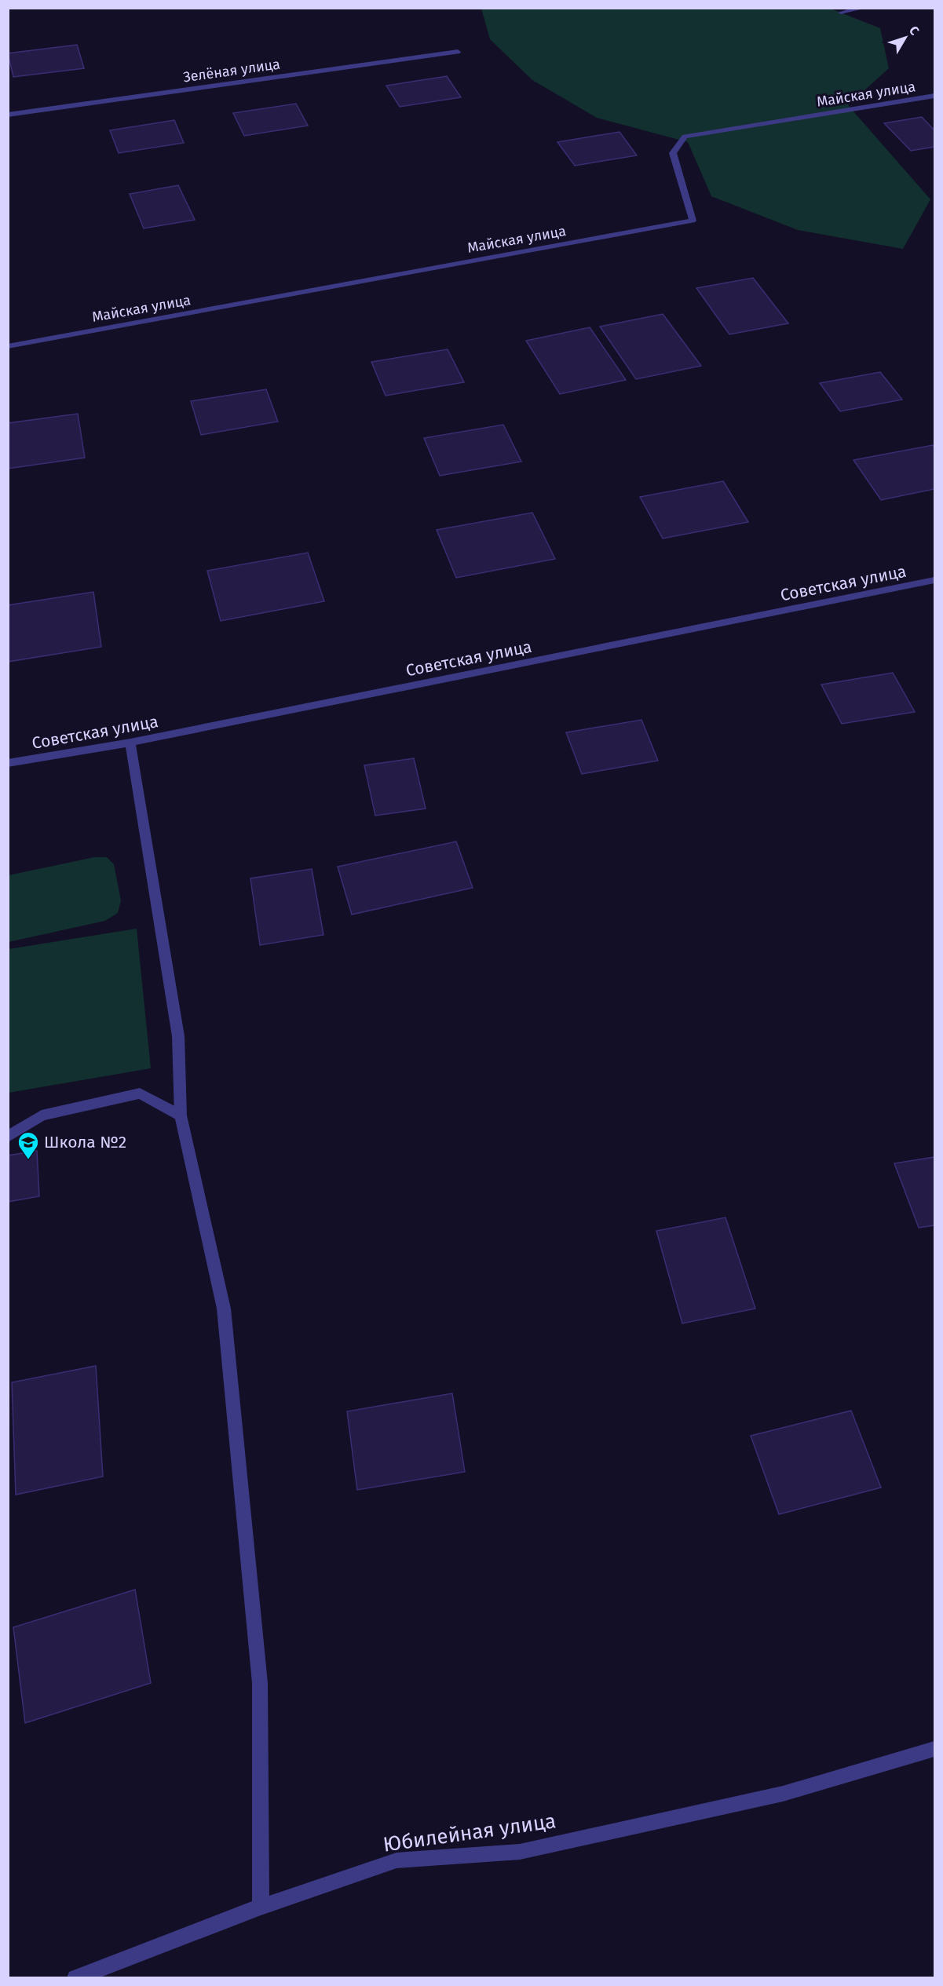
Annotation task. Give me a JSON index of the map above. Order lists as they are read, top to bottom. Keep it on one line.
{"streets":{"street":["Зелёная улица","Майская улица","Советская улица","Юбилейная улица"]},"places":{"school or university":["Школа №2"]},"north":"top right"}
